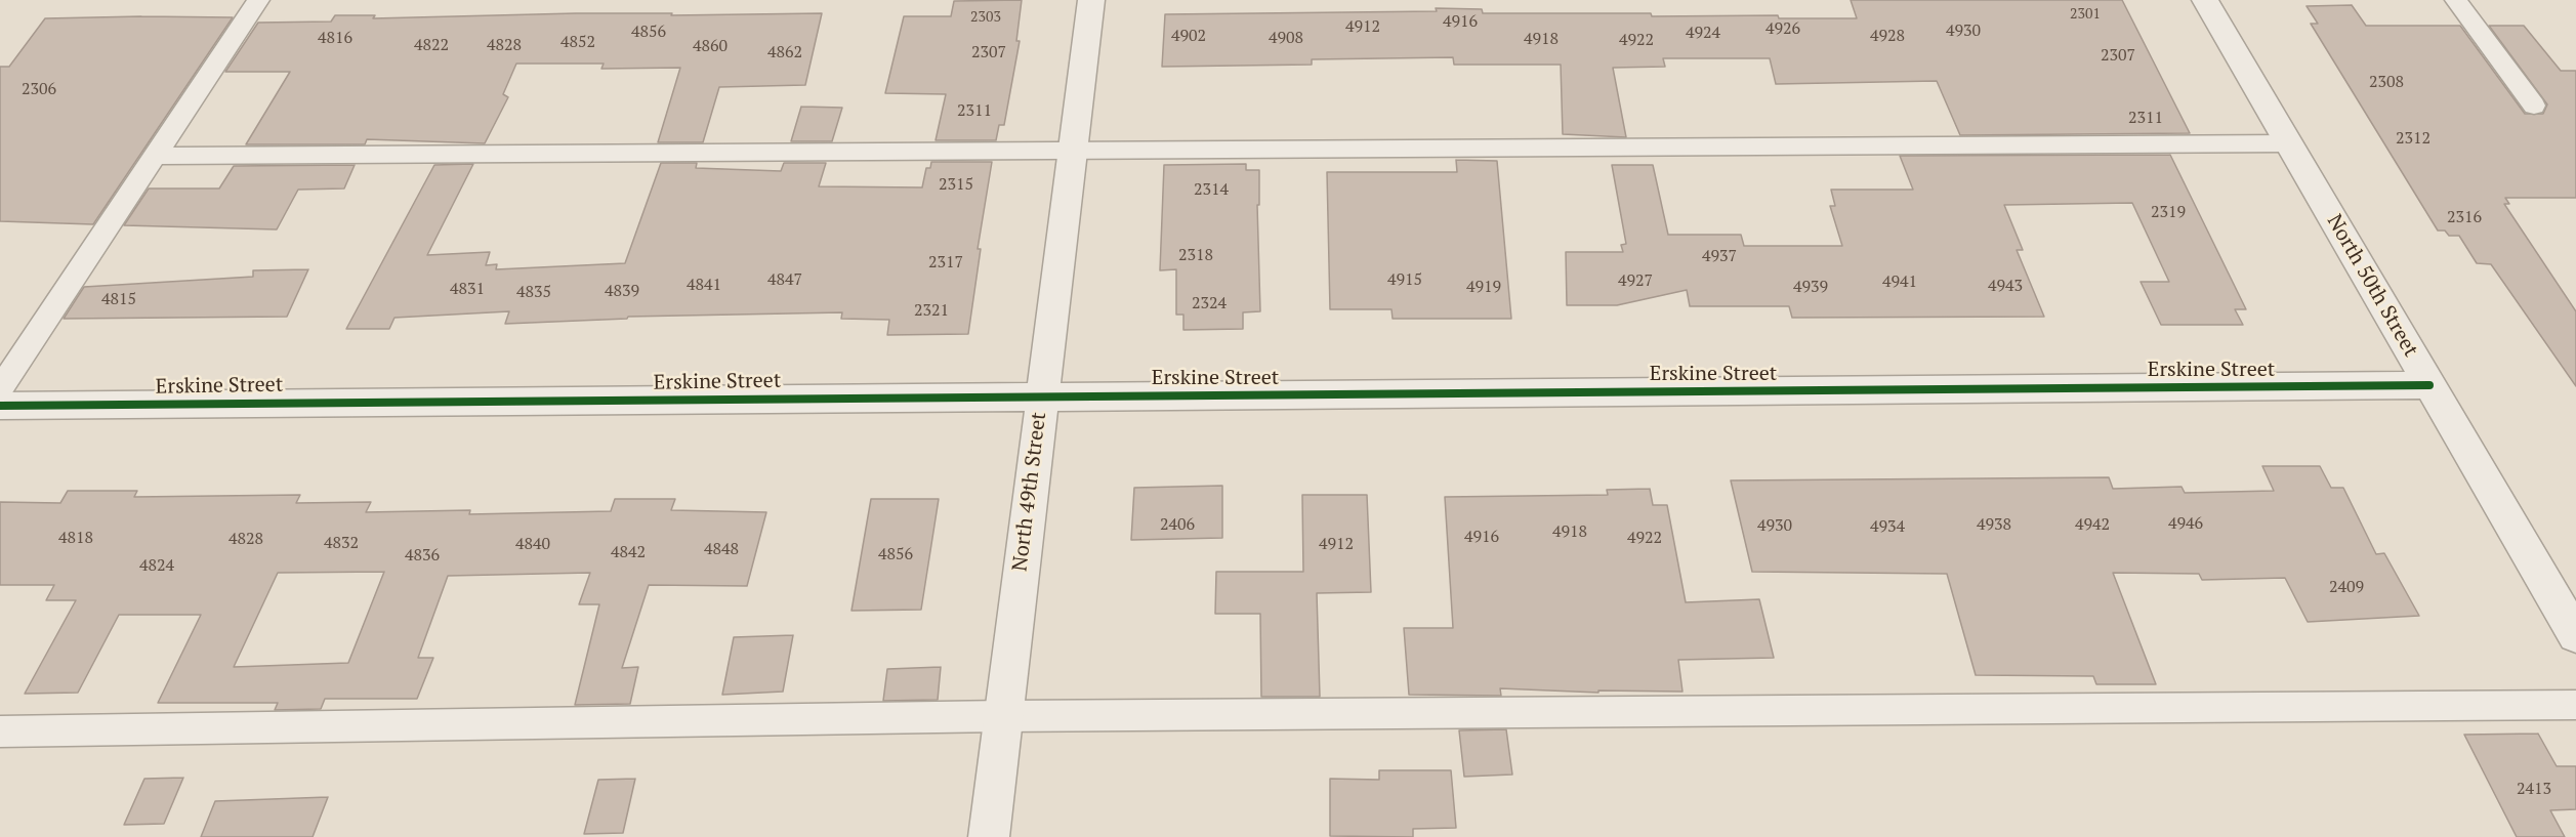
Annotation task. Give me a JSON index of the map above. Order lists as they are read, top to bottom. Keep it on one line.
{"streets":{"street":["North 50th Street","Erskine Street","North 49th Street"]},"crossings":[["North 50th Street","Erskine Street"],["Erskine Street","North 49th Street"]],"house_numbers":["2301","2303","4916","4912","4926","4930","4856","4924","4902","4928","4816","4908","4918","4922","4852","4822","4828","4860","4862","2307","2307","2308","2306","2311","2311","2312","2315","2314","2319","2316","2318","4937","2317","4847","4915","4927","4941","4841","4943","4919","4939","4831","4839","4835","4815","2324","2321","4946","2406","4938","4942","4930","4934","4918","4916","4818","4922","4828","4832","4840","4912","4848","4842","4856","4836","4824","2409","2413"]}
